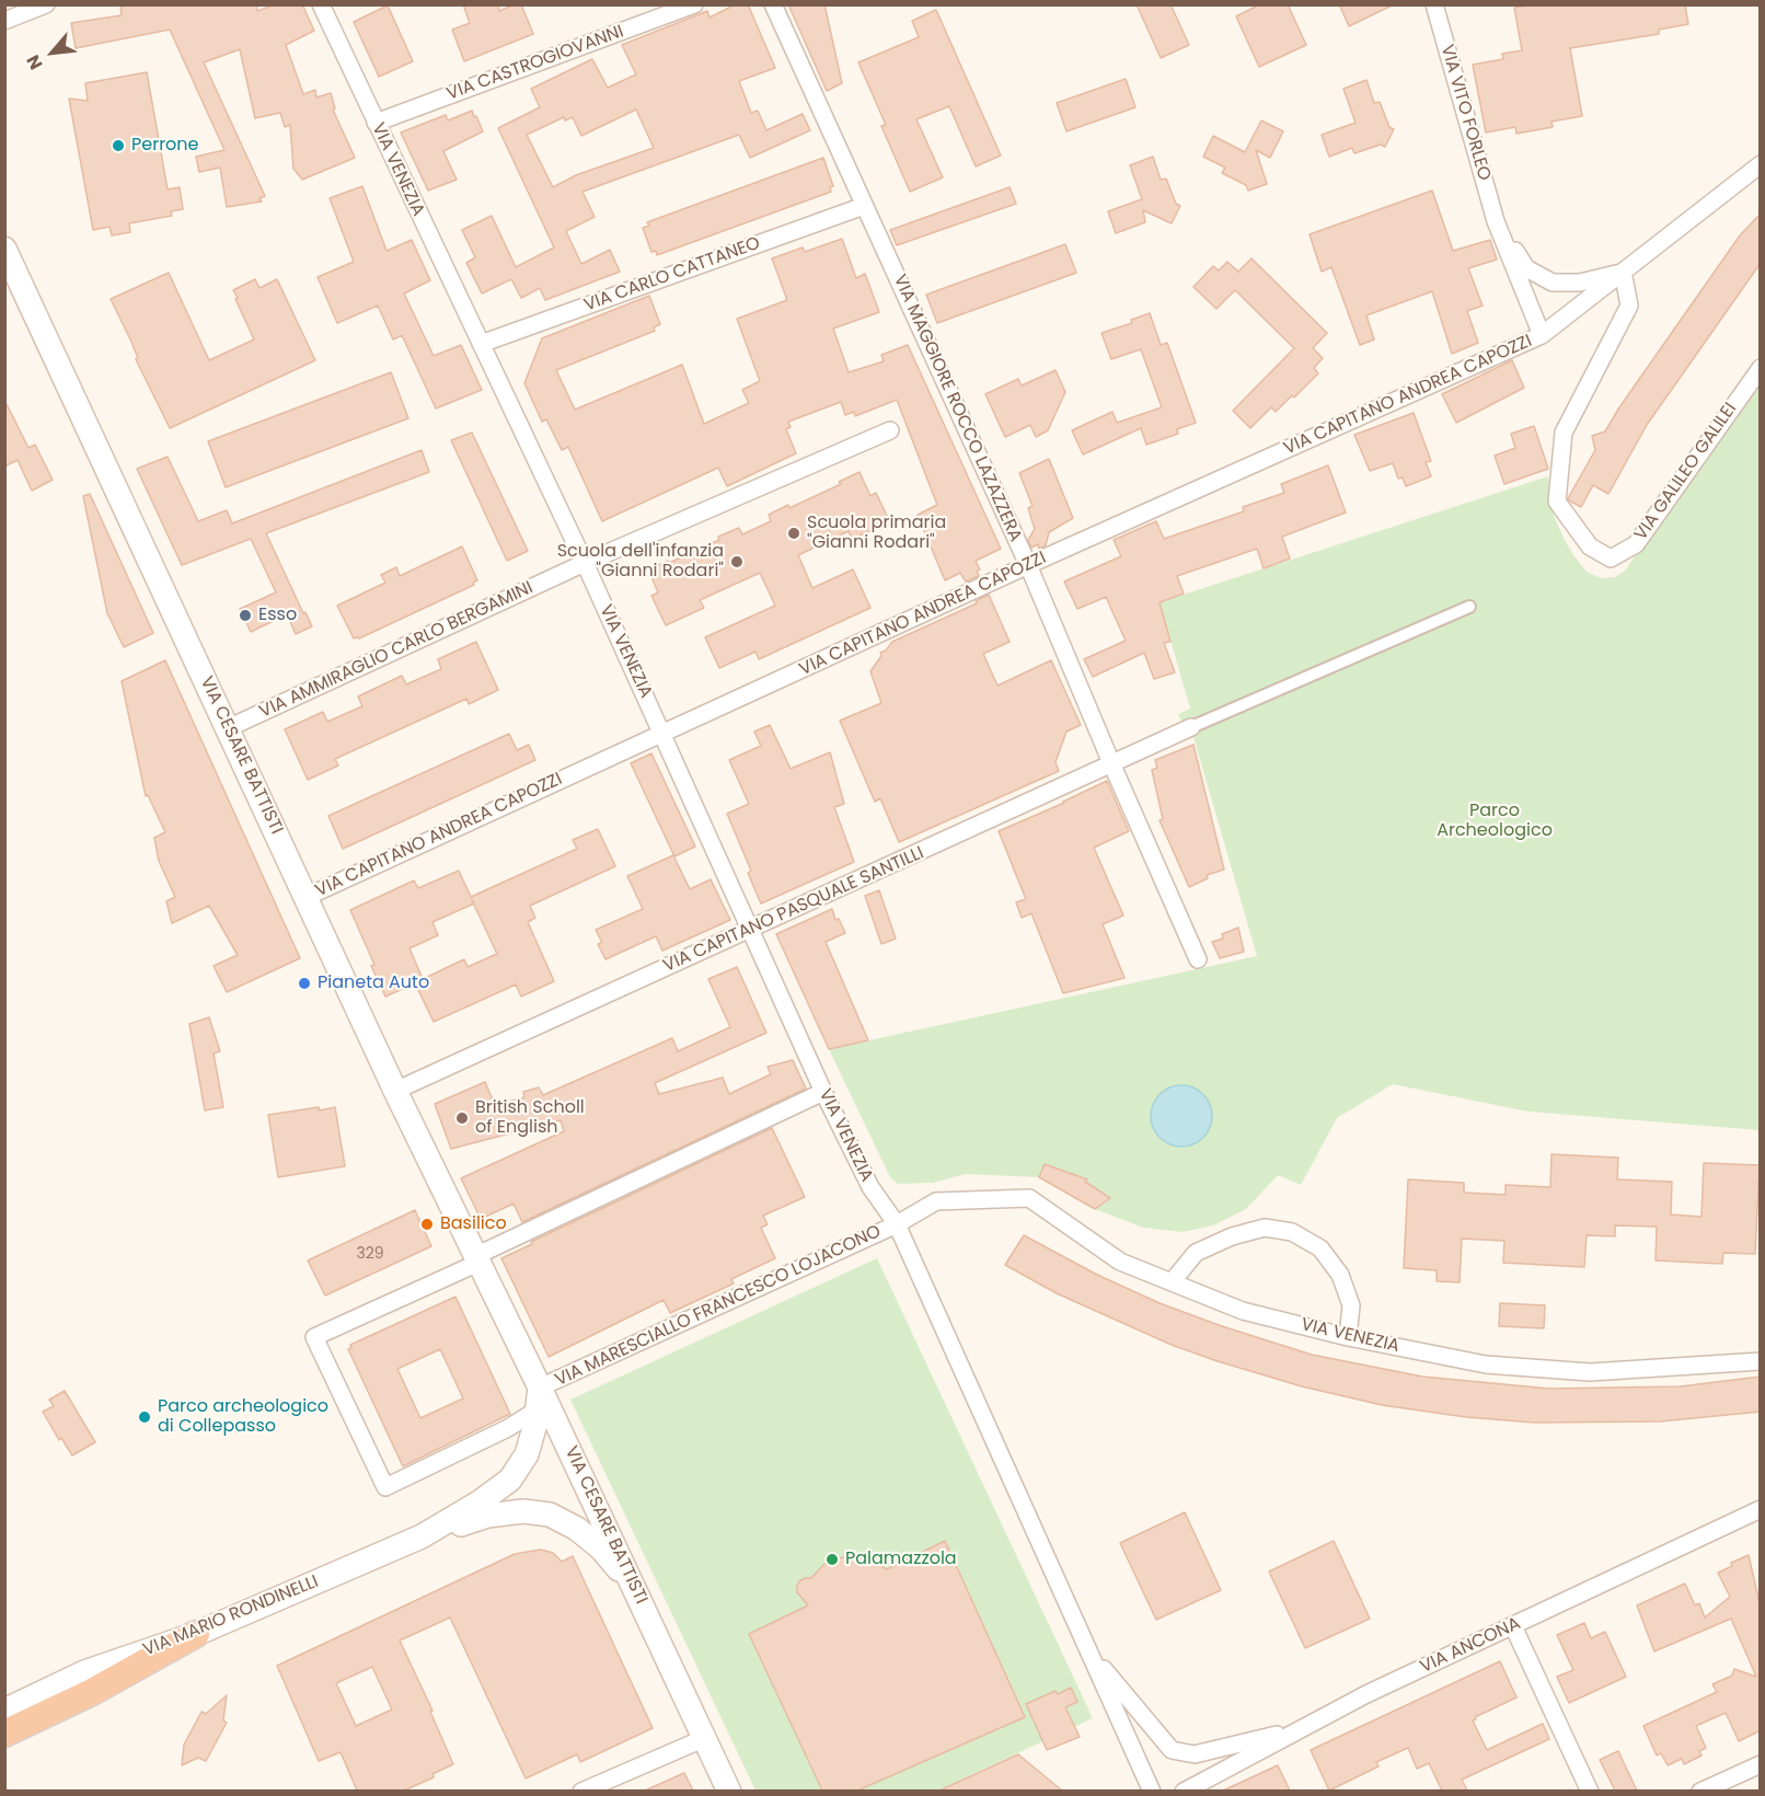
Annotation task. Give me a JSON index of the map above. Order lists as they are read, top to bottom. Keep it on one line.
{"streets":{"main road":["VIA CESARE BATTISTI","VIA MARIO RONDINELLI"],"street":["VIA CASTROGIOVANNI","VIA VITO FORLEO","VIA VENEZIA","VIA CARLO CATTANEO","VIA CAPITANO ANDREA CAPOZZI","VIA MAGGIORE ROCCO LAZAZZERA","VIA GALILEO GALILEI","VIA AMMIRAGLIO CARLO BERGAMINI","VIA CAPITANO PASQUALE SANTILLI","VIA MARESCIALLO FRANCESCO LOJACONO","VIA ANCONA"]},"crossings":[["VIA CASTROGIOVANNI","VIA VENEZIA"],["VIA VENEZIA","VIA CARLO CATTANEO"],["VIA VENEZIA","VIA CAPITANO ANDREA CAPOZZI"],["VIA VENEZIA","VIA AMMIRAGLIO CARLO BERGAMINI"],["VIA VENEZIA","VIA CAPITANO PASQUALE SANTILLI"],["VIA VENEZIA","VIA MARESCIALLO FRANCESCO LOJACONO"],["VIA CARLO CATTANEO","VIA MAGGIORE ROCCO LAZAZZERA"],["VIA CAPITANO ANDREA CAPOZZI","VIA MAGGIORE ROCCO LAZAZZERA"],["VIA CAPITANO ANDREA CAPOZZI","VIA CESARE BATTISTI"],["VIA MAGGIORE ROCCO LAZAZZERA","VIA CAPITANO PASQUALE SANTILLI"],["VIA AMMIRAGLIO CARLO BERGAMINI","VIA CESARE BATTISTI"],["VIA CESARE BATTISTI","VIA CAPITANO PASQUALE SANTILLI"],["VIA CESARE BATTISTI","VIA MARESCIALLO FRANCESCO LOJACONO"],["VIA CESARE BATTISTI","VIA MARIO RONDINELLI"],["VIA MARESCIALLO FRANCESCO LOJACONO","VIA MARIO RONDINELLI"]],"parks":["Parco Archeologico"],"places":["Perrone","Scuola primaria \"Gianni Rodari\"","Scuola dell'infanzia \"Gianni Rodari\"","Esso","Pianeta Auto","British Scholl of English","Basilico","Parco archeologico di Collepasso","Palamazzola"],"house_numbers":["329"],"north":"bottom left"}
